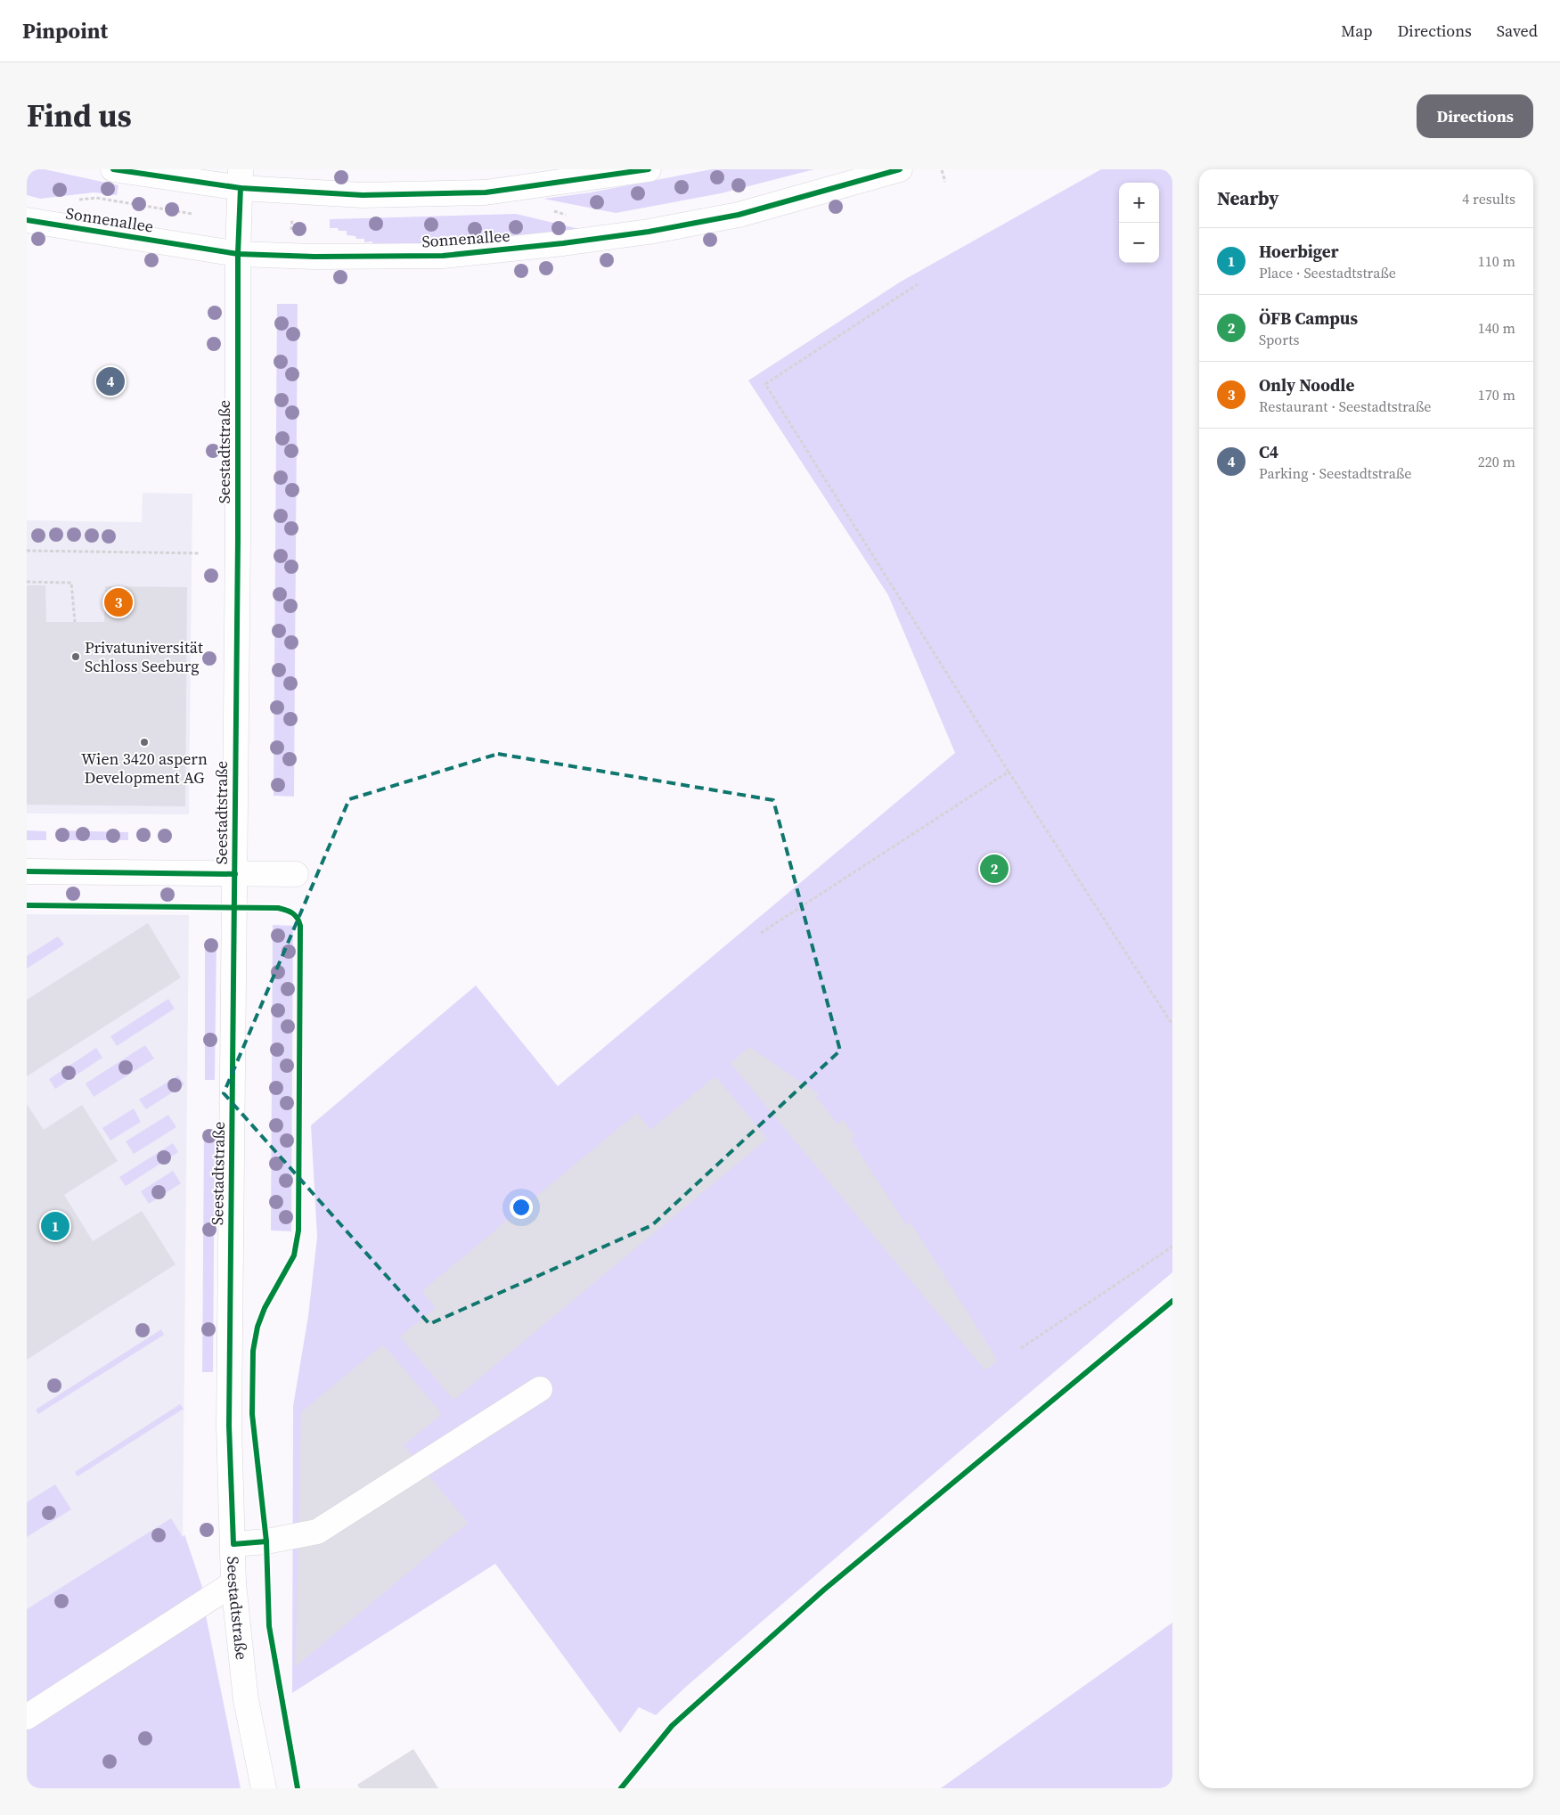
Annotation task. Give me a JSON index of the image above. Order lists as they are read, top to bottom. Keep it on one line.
{"streets":{"street":["Sonnenallee","Seestadtstraße"]},"crossings":[["Sonnenallee","Seestadtstraße"]],"places":["Privatuniversität Schloss Seeburg","Wien 3420 aspern Development AG"],"page":{"header":"Pinpoint","nav":["Map","Directions","Saved"],"title":"Find us","buttons":"Directions","heading":["Nearby","4 results"],"map_buttons":["+","−"],"list":[{"mark":"1","name":"Hoerbiger","note":"Place · Seestadtstraße","value":"110 m"},{"mark":"2","name":"ÖFB Campus","note":"Sports","value":"140 m"},{"mark":"3","name":"Only Noodle","note":"Restaurant · Seestadtstraße","value":"170 m"},{"mark":"4","name":"C4","note":"Parking · Seestadtstraße","value":"220 m"}],"pins":["4","3","2","1"]}}
